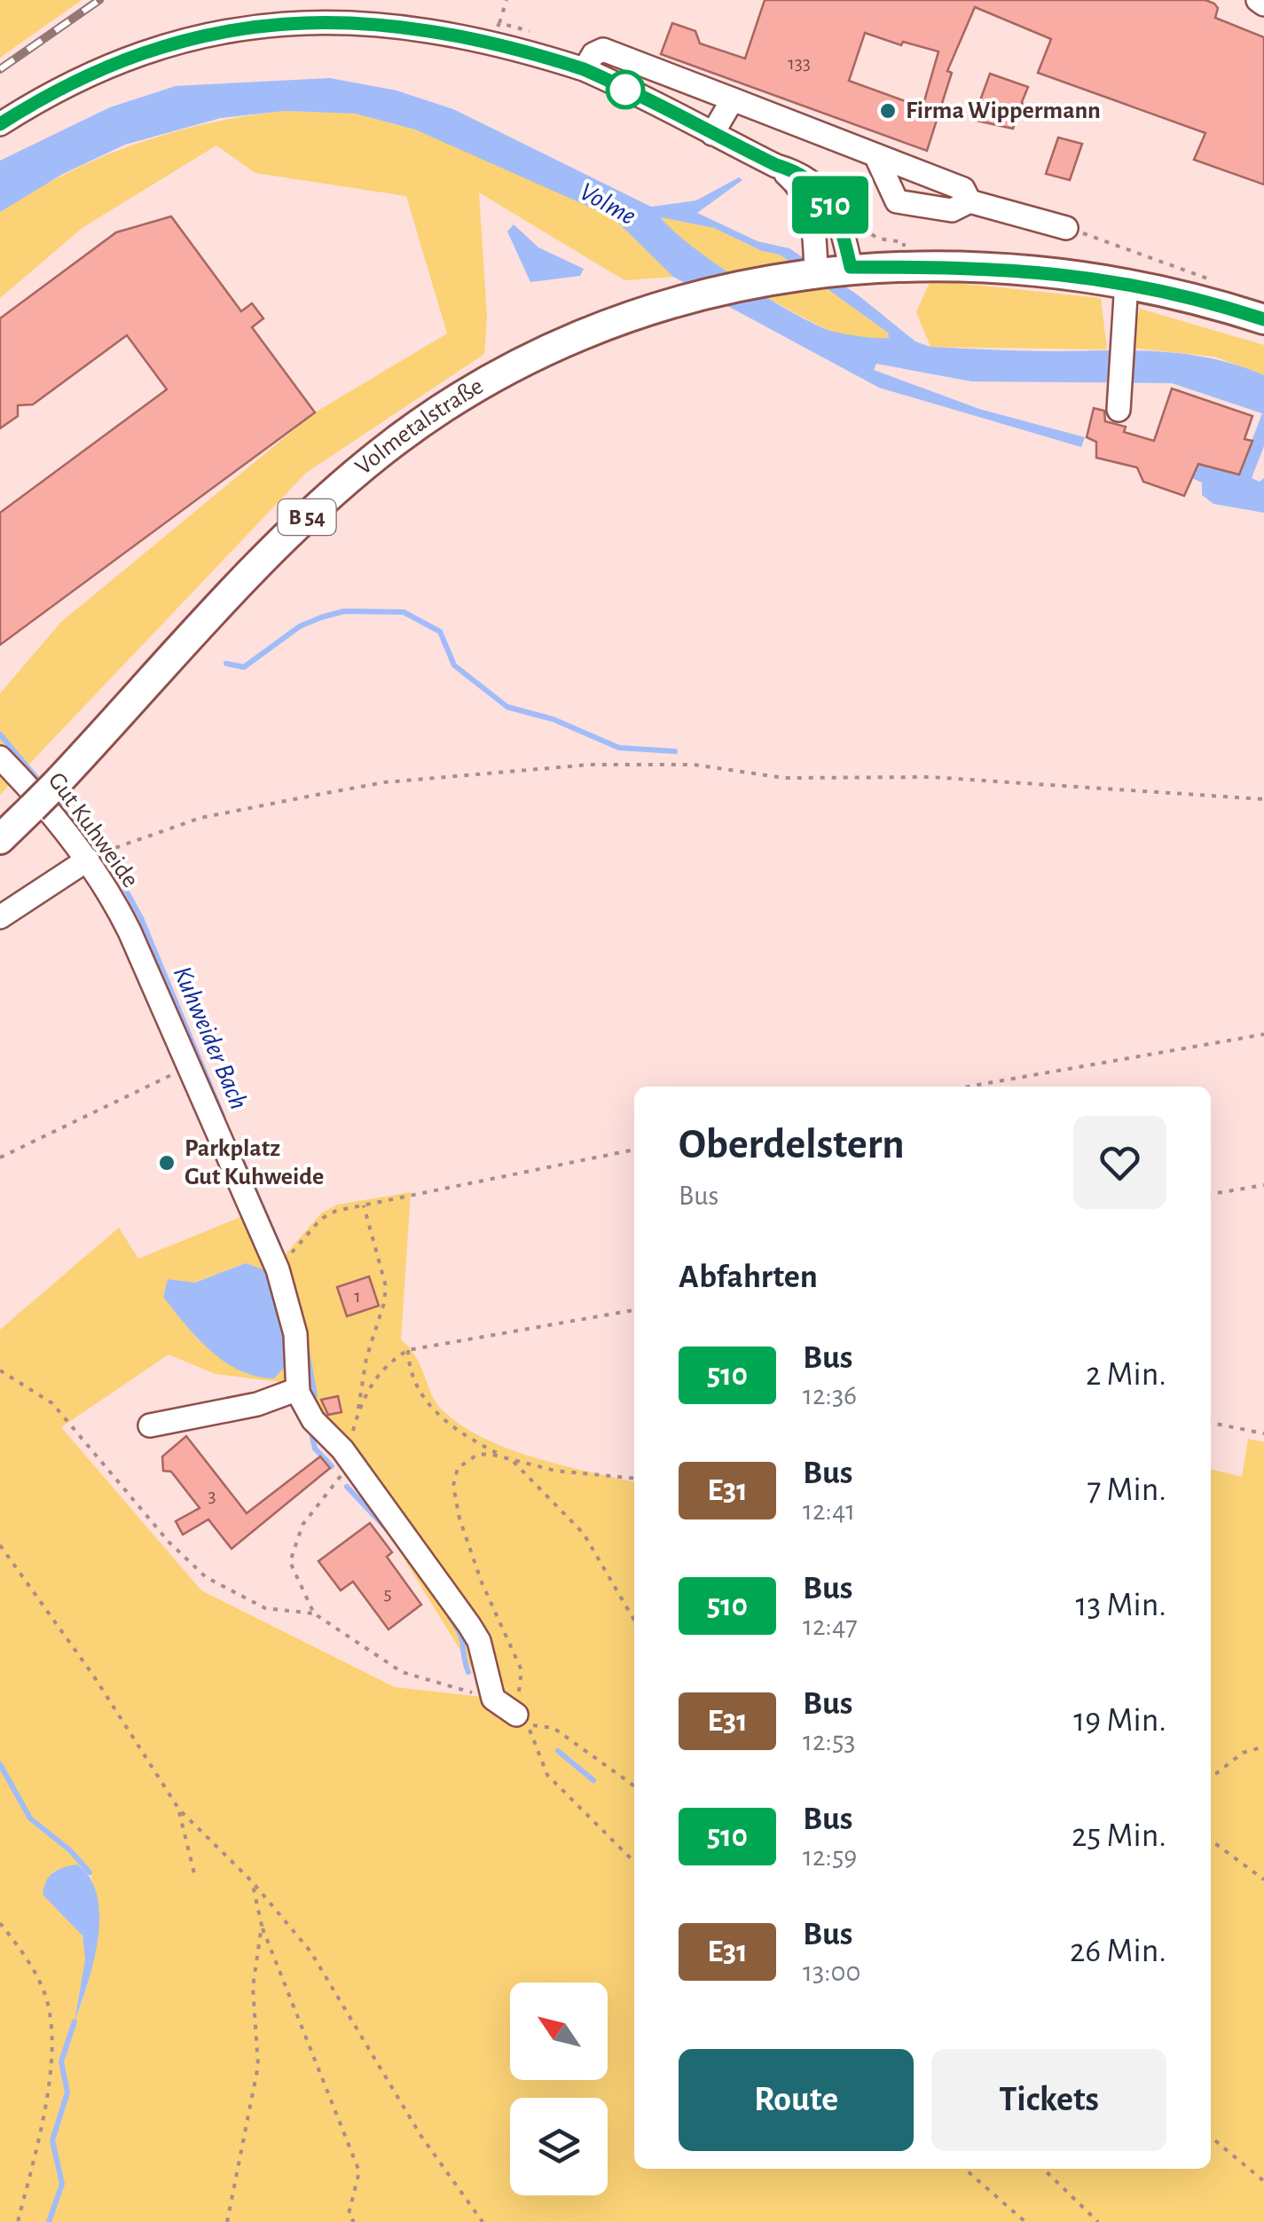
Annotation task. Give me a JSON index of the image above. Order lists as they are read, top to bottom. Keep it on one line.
{"streets":{"main road":["Volmetalstraße","B 54"],"street":["Gut Kuhweide"]},"crossings":[["Volmetalstraße","B 54"]],"water":["Volme","Kuhweider Bach"],"places":["Firma Wippermann","Parkplatz Gut Kuhweide"],"lines":["bus line 510"],"house_numbers":["133","1","3","5"],"north":"top left","page":{"on_map":"510","heading":[["Oberdelstern","Bus"],"Abfahrten"],"list":[{"mark":"510","name":"Bus","note":"12:36","value":"2 Min."},{"mark":"E31","name":"Bus","note":"12:41","value":"7 Min."},{"mark":"510","name":"Bus","note":"12:47","value":"13 Min."},{"mark":"E31","name":"Bus","note":"12:53","value":"19 Min."},{"mark":"510","name":"Bus","note":"12:59","value":"25 Min."},{"mark":"E31","name":"Bus","note":"13:00","value":"26 Min."}],"buttons":["Route","Tickets"]}}
